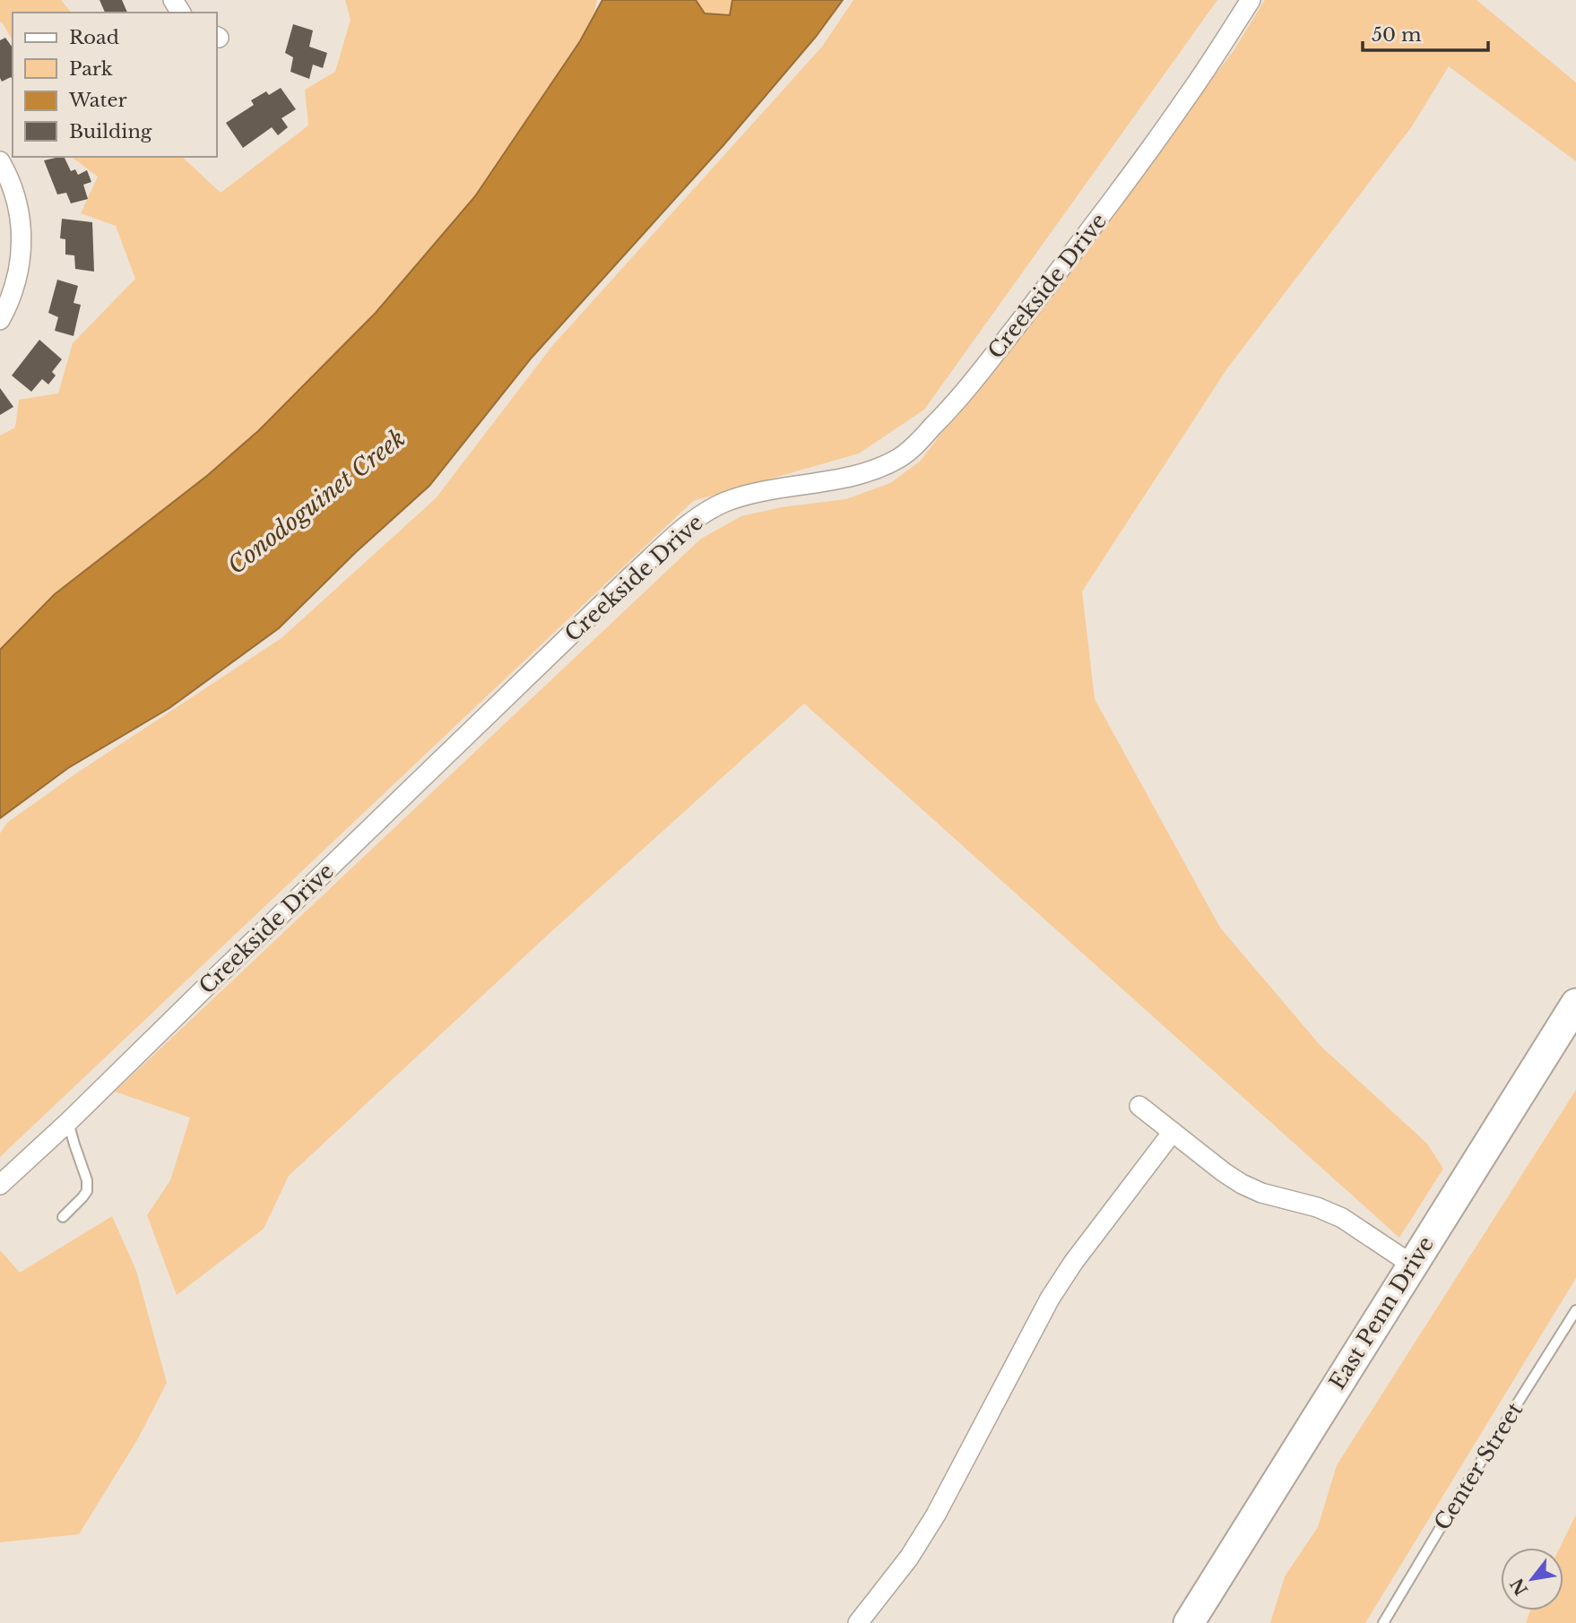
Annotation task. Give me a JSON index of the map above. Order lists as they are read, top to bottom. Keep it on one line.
{"streets":{"main road":["East Penn Drive"],"street":["Creekside Drive"],"lane":["Center Street"]},"water":["Conodoguinet Creek"],"legend":["Road","Park","Water","Building"],"scale_bar":"50 m","north":"bottom left"}
